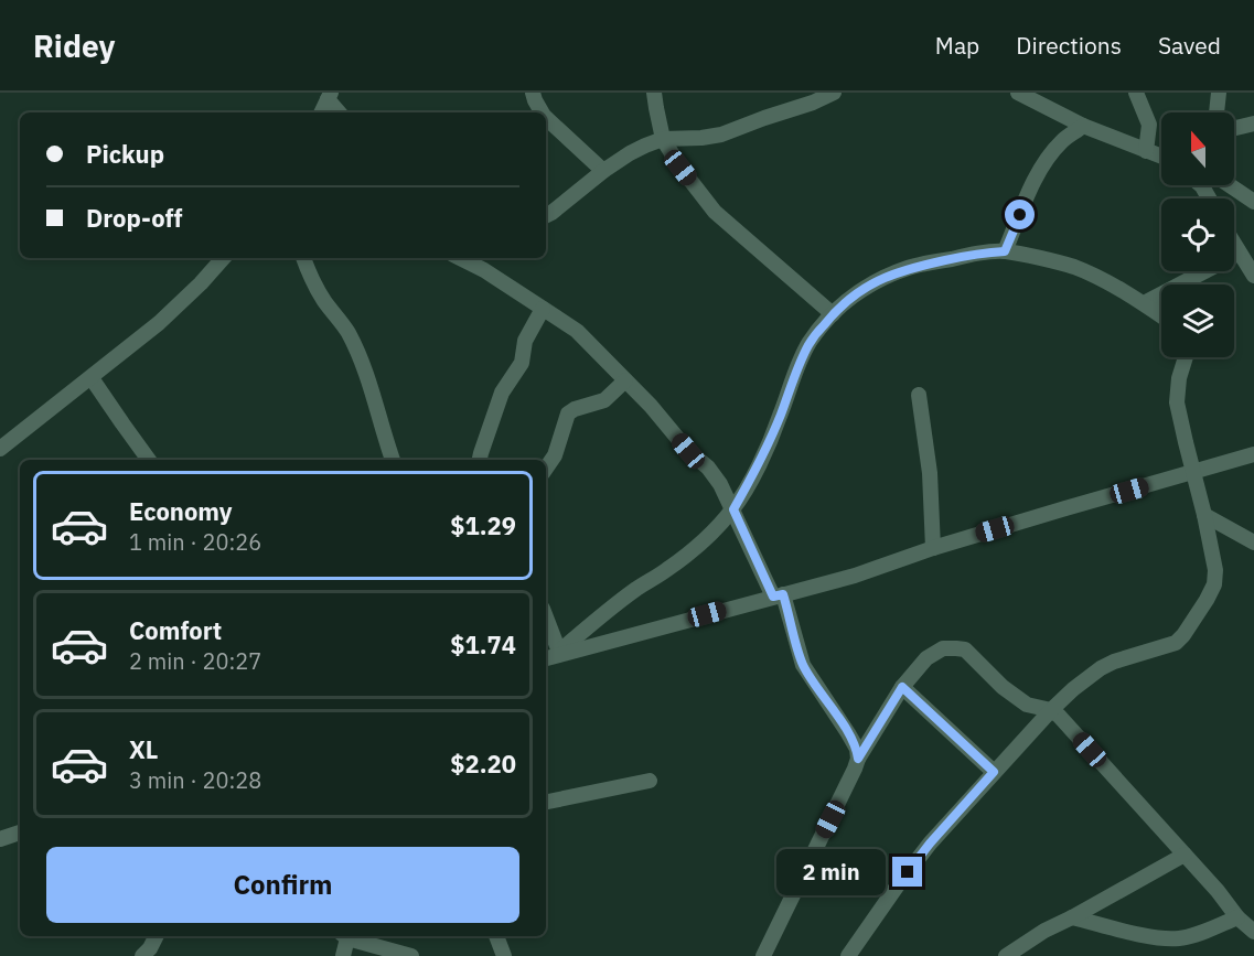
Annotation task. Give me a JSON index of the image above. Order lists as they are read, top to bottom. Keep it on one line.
{"north":"top","page":{"header":"Ridey","nav":["Map","Directions","Saved"],"banner":["Pickup","Drop-off"],"list":[{"name":"Economy","note":"1 min · 20:26","value":"$1.29"},{"name":"Comfort","note":"2 min · 20:27","value":"$1.74"},{"name":"XL","note":"3 min · 20:28","value":"$2.20"}],"buttons":"Confirm","bubble":"2 min"}}
